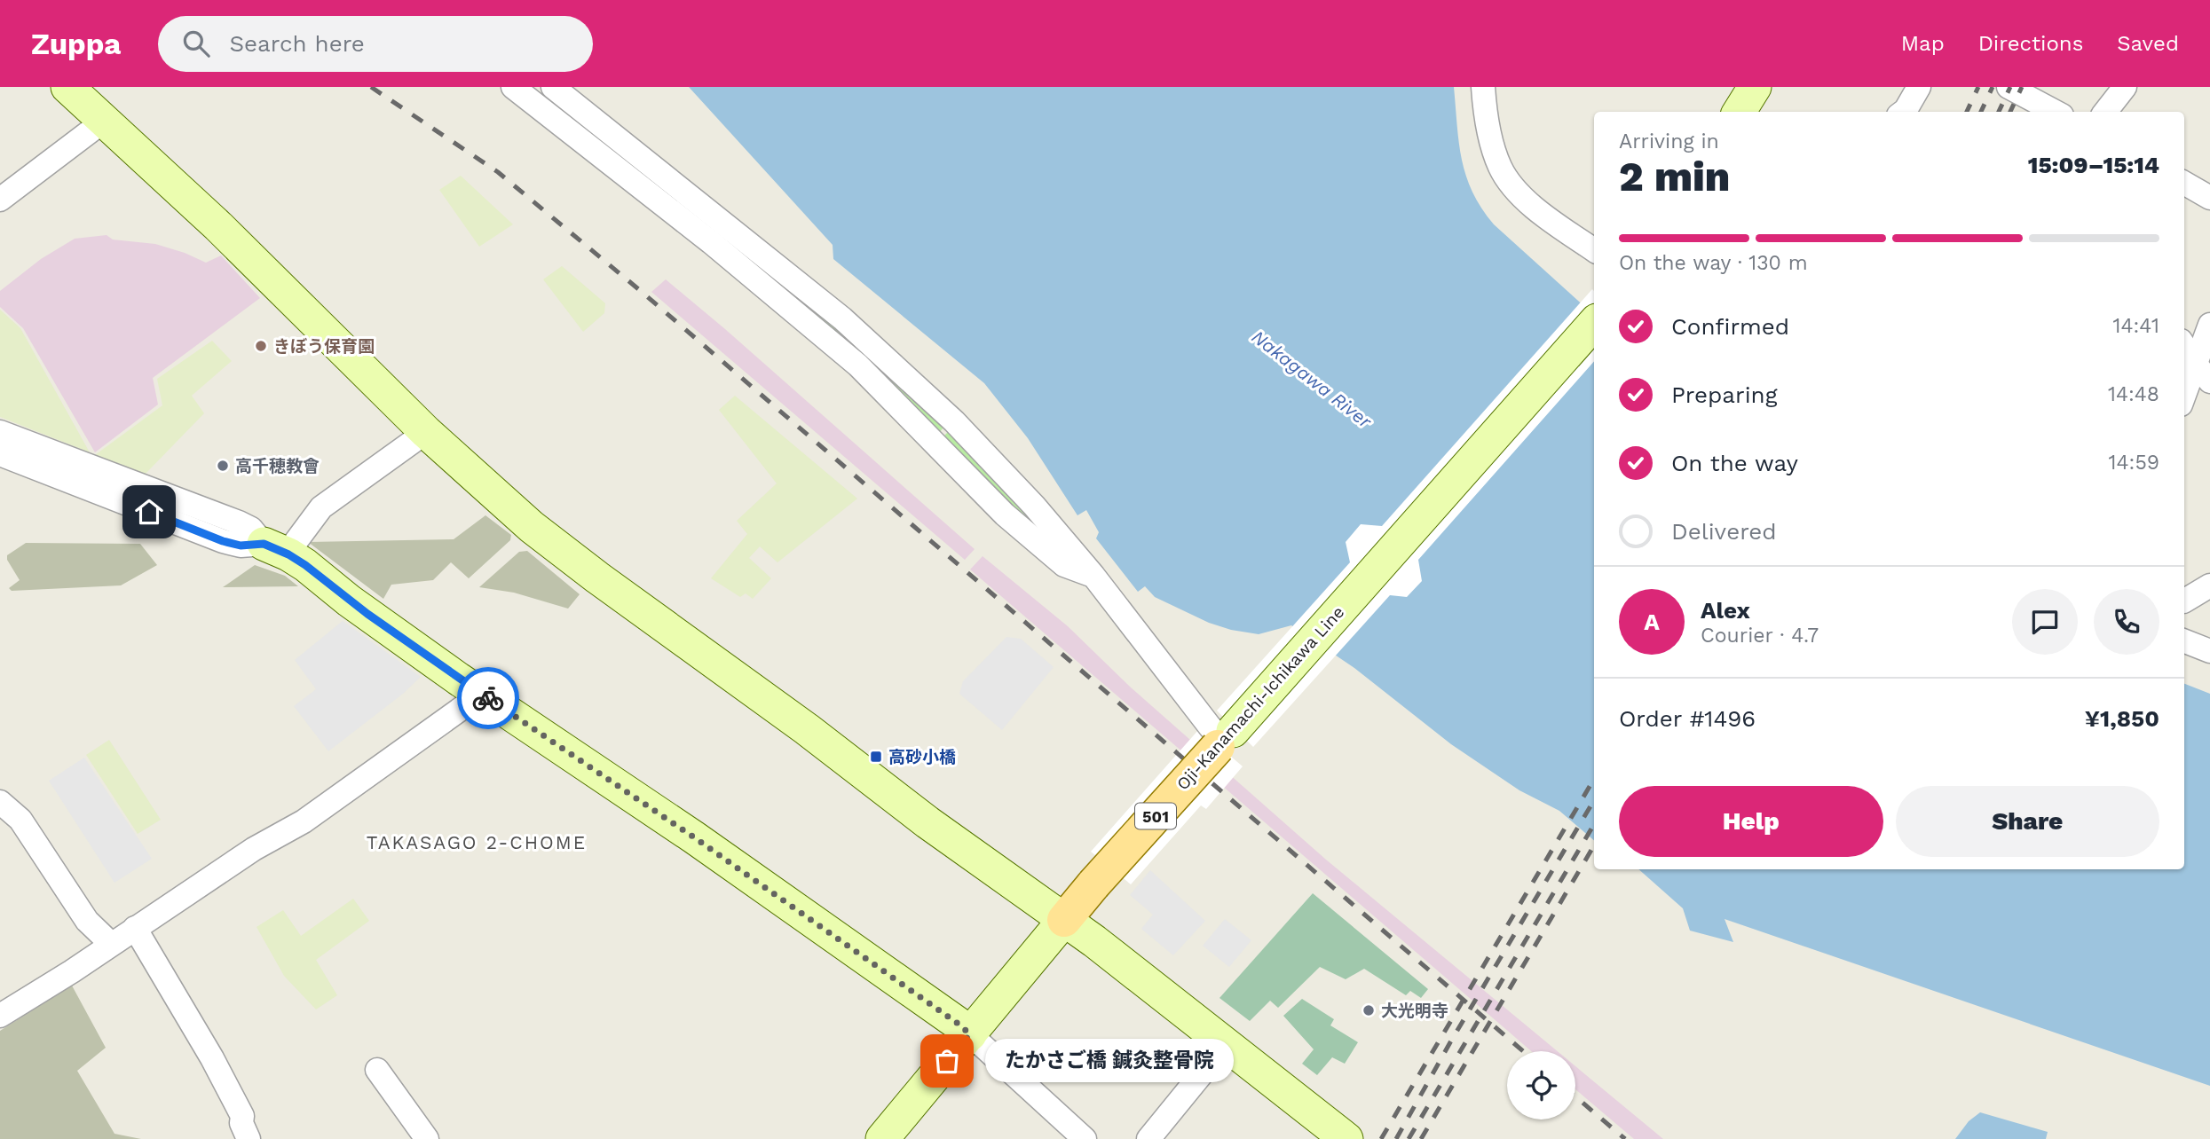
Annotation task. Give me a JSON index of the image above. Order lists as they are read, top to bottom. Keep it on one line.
{"streets":{"main road":["Oji-Kanamachi-Ichikawa Line","501"]},"districts":["TAKASAGO 2-CHOME"],"water":["Nakagawa River"],"places":{"other":["きぼう保育園","高千穂教會","大光明寺","たかさご橋 鍼灸整骨院"],"transit":["高砂小橋"]},"page":{"header":"Zuppa","search":"Search here","nav":["Map","Directions","Saved"],"heading":["2 min","Arriving in","15:09–15:14"],"panel":["Alex","Courier · 4.7","Order #1496","¥1,850"],"bar":"On the way · 130 m","list":[["Confirmed","14:41"],["Preparing","14:48"],["On the way","14:59"],"Delivered"],"round":"A","buttons":["Help","Share"],"bubble":"たかさご橋 鍼灸整骨院"}}
